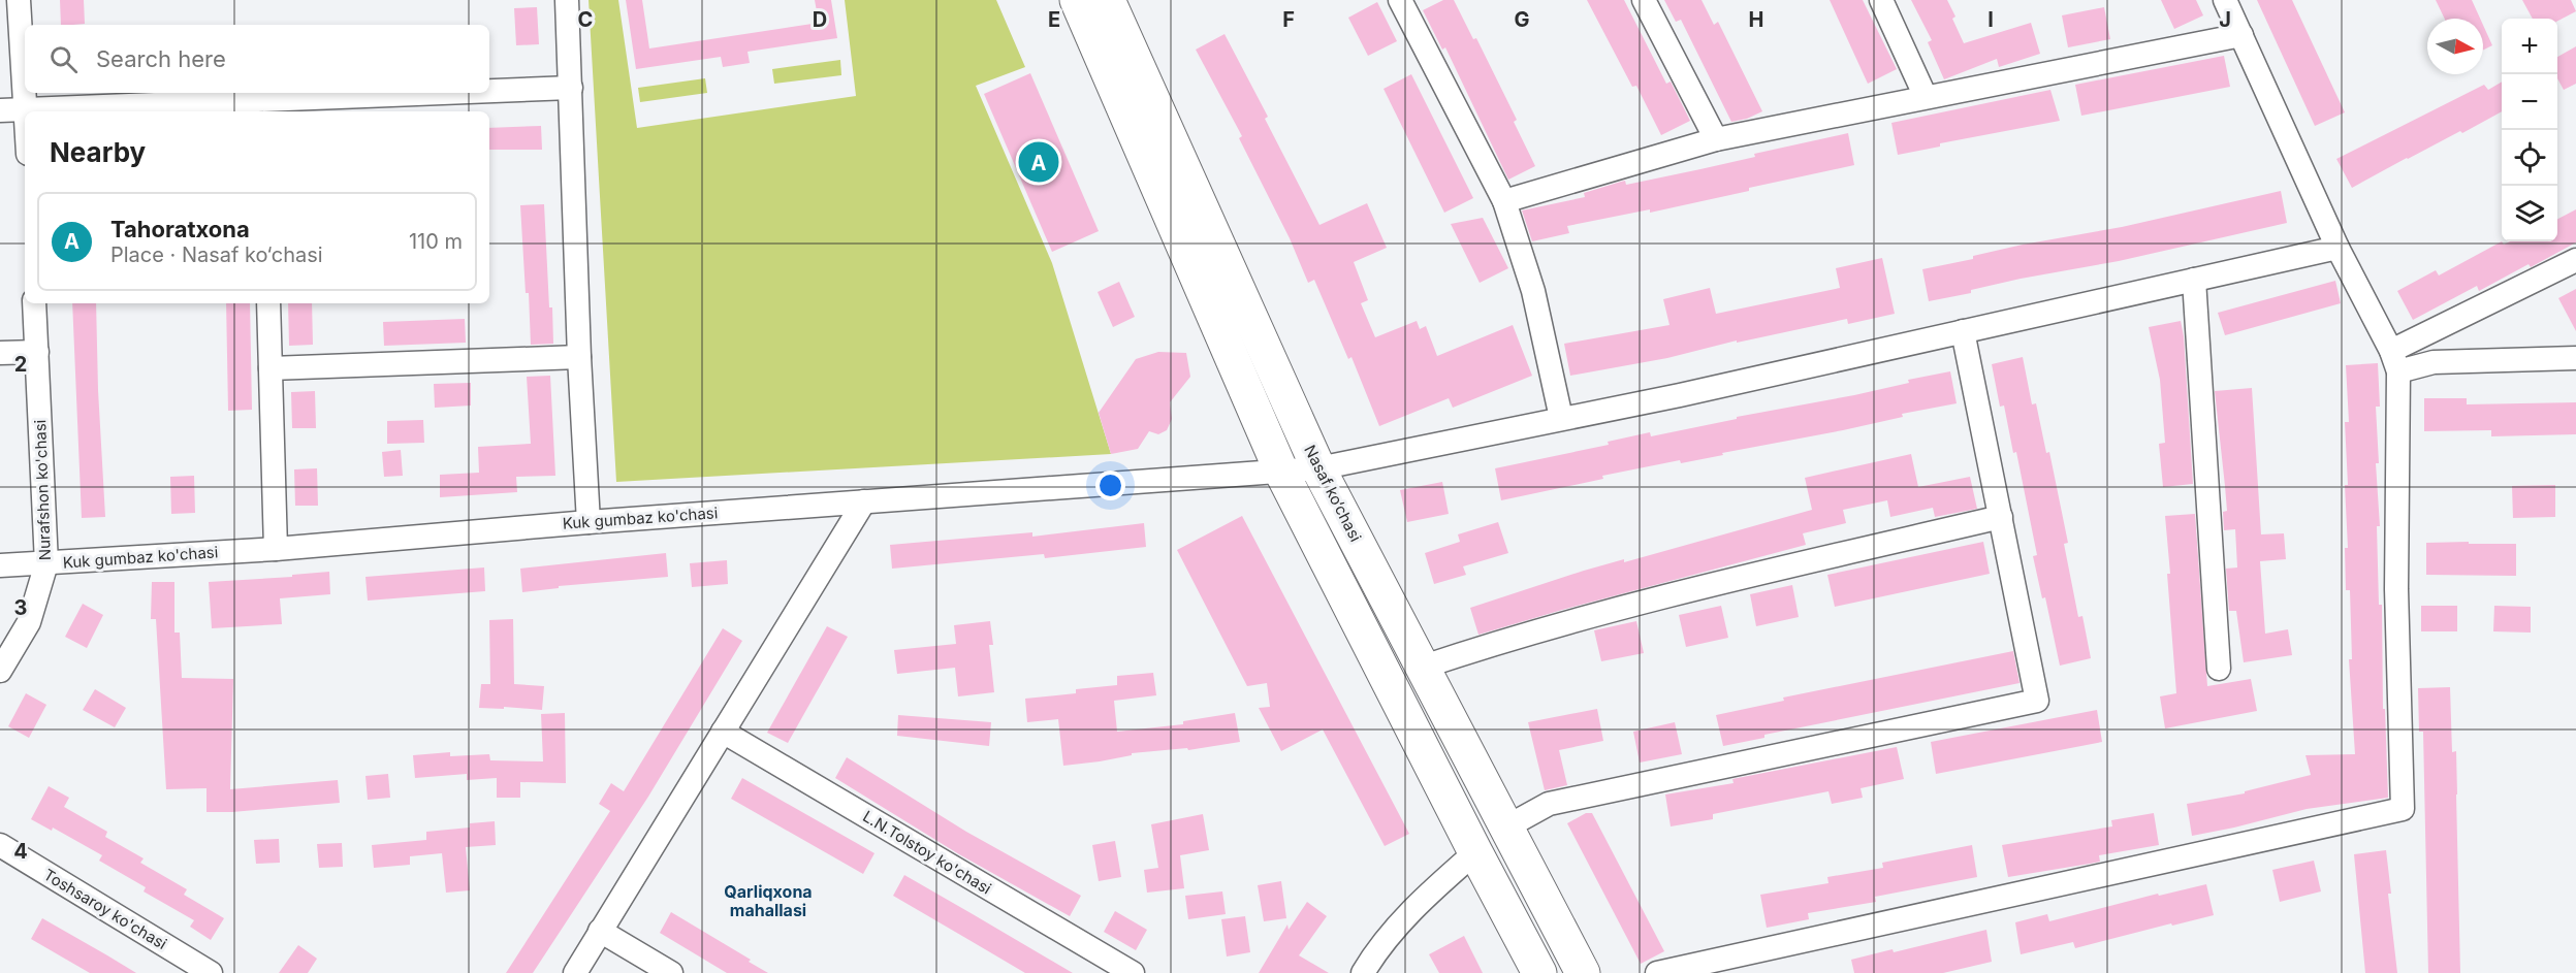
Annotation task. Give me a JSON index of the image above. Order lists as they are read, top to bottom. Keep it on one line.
{"streets":{"main road":["Nasaf ko‘chasi"],"street":["Nurafshon ko'chasi","Kuk gumbaz ko'chasi","L.N.Tolstoy ko'chasi","Toshsaroy ko'chasi"]},"crossings":[["Nurafshon ko'chasi","Kuk gumbaz ko'chasi"],["Nasaf ko‘chasi","Kuk gumbaz ko'chasi"]],"districts":["Qarliqxona mahallasi"],"north":"right","page":{"map_buttons":["+","−"],"search":"Search here","heading":"Nearby","pins":"A","list":[{"mark":"A","name":"Tahoratxona","note":"Place · Nasaf ko‘chasi","value":"110 m"}]},"grid":{"columns":["C","D","E","F","G","H","I","J"],"rows":["2","3","4"]}}
